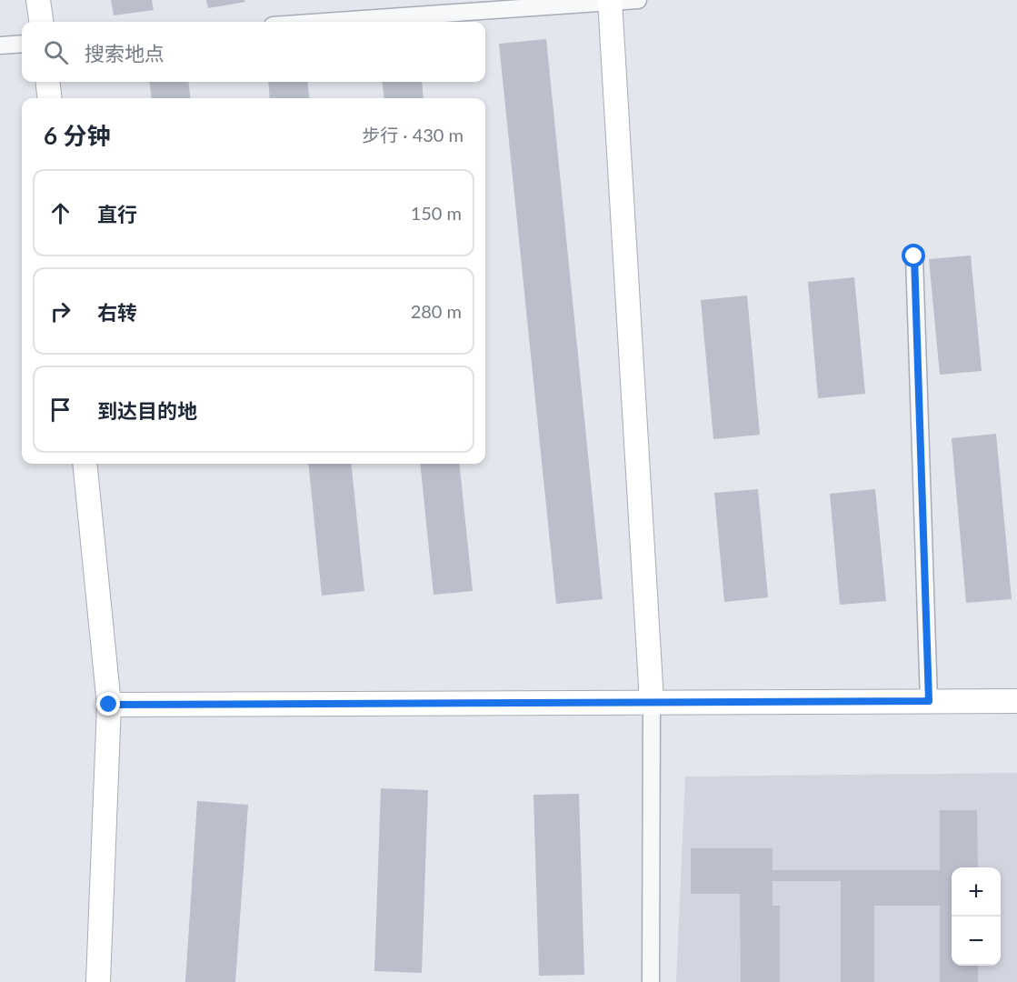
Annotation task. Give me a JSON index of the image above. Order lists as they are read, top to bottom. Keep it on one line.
{"page":{"search":"搜索地点","heading":["6 分钟","步行 · 430 m"],"list":[["直行","150 m"],["右转","280 m"],"到达目的地"],"map_buttons":["+","−"]}}
